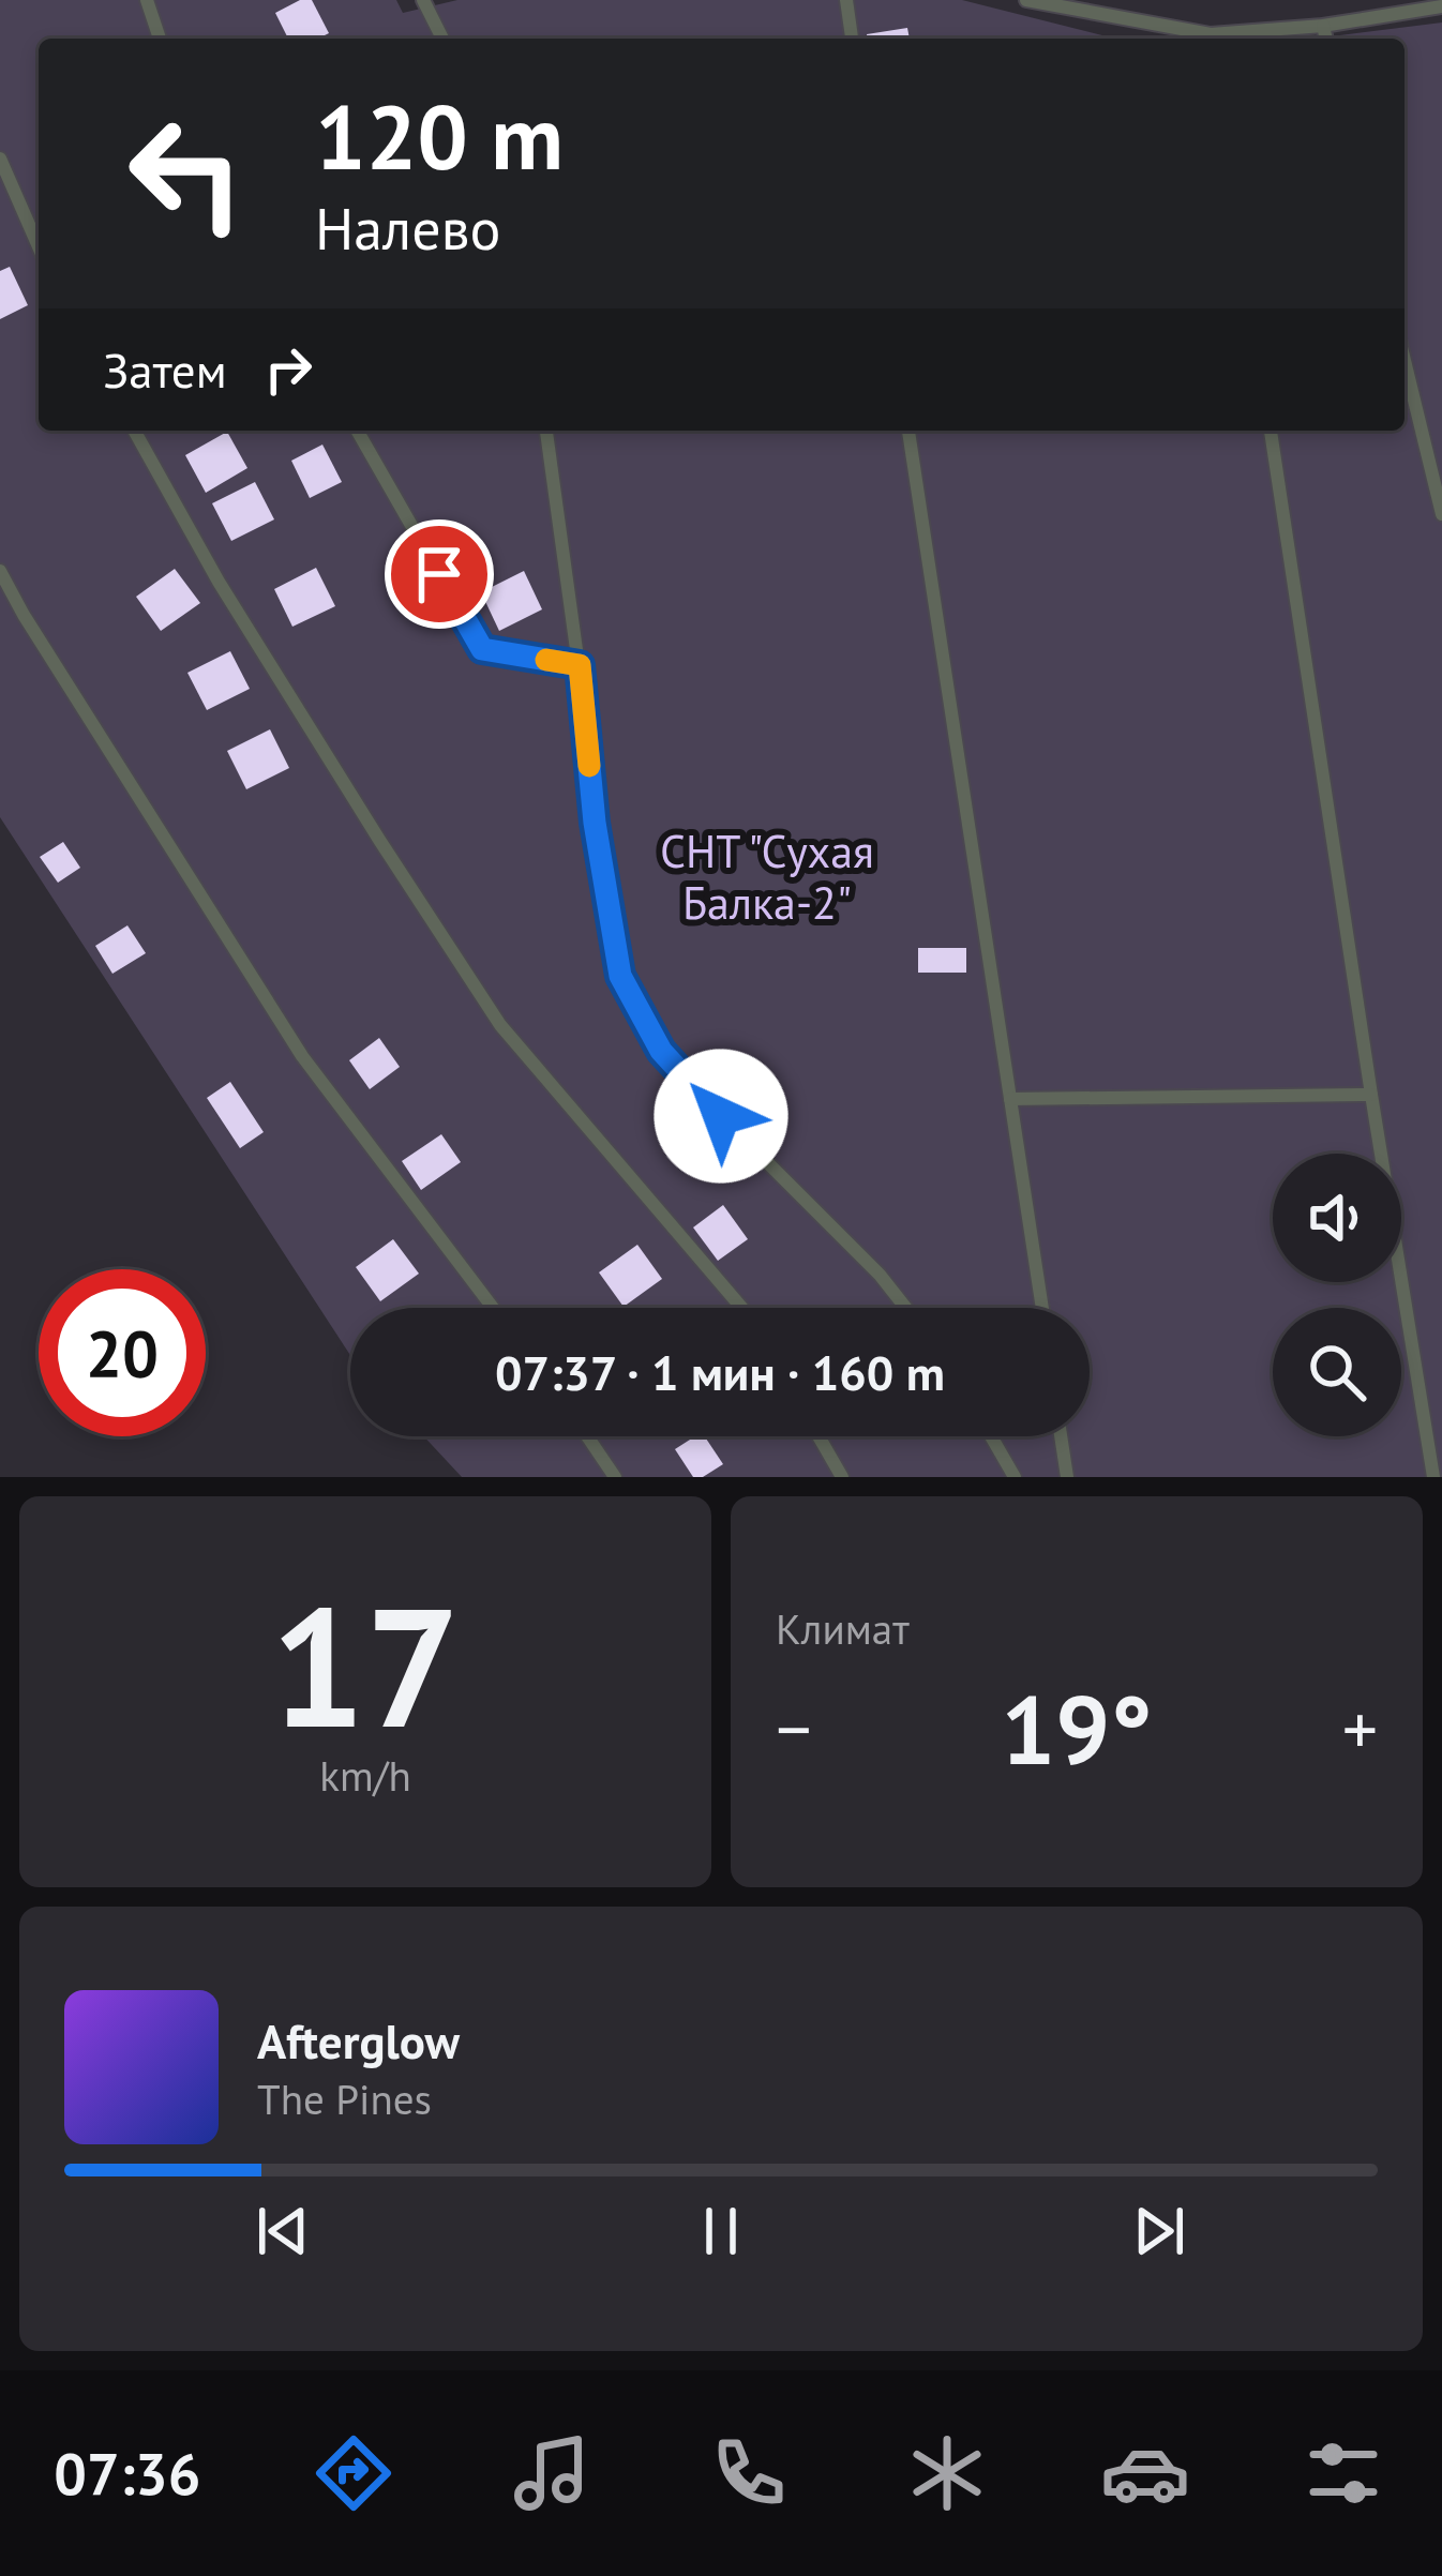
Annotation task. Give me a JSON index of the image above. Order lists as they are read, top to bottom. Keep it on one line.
{"parks":["СНТ \"Сухая Балка-2\""],"page":{"turn":["120 m","Налево"],"then":"Затем","limit":"20","trip":"07:37 · 1 мин · 160 m","tile":[["17","km/h"],"Климат"],"heat":["−","19°","+"],"song":["Afterglow","The Pines"],"tabs":"07:36"}}
